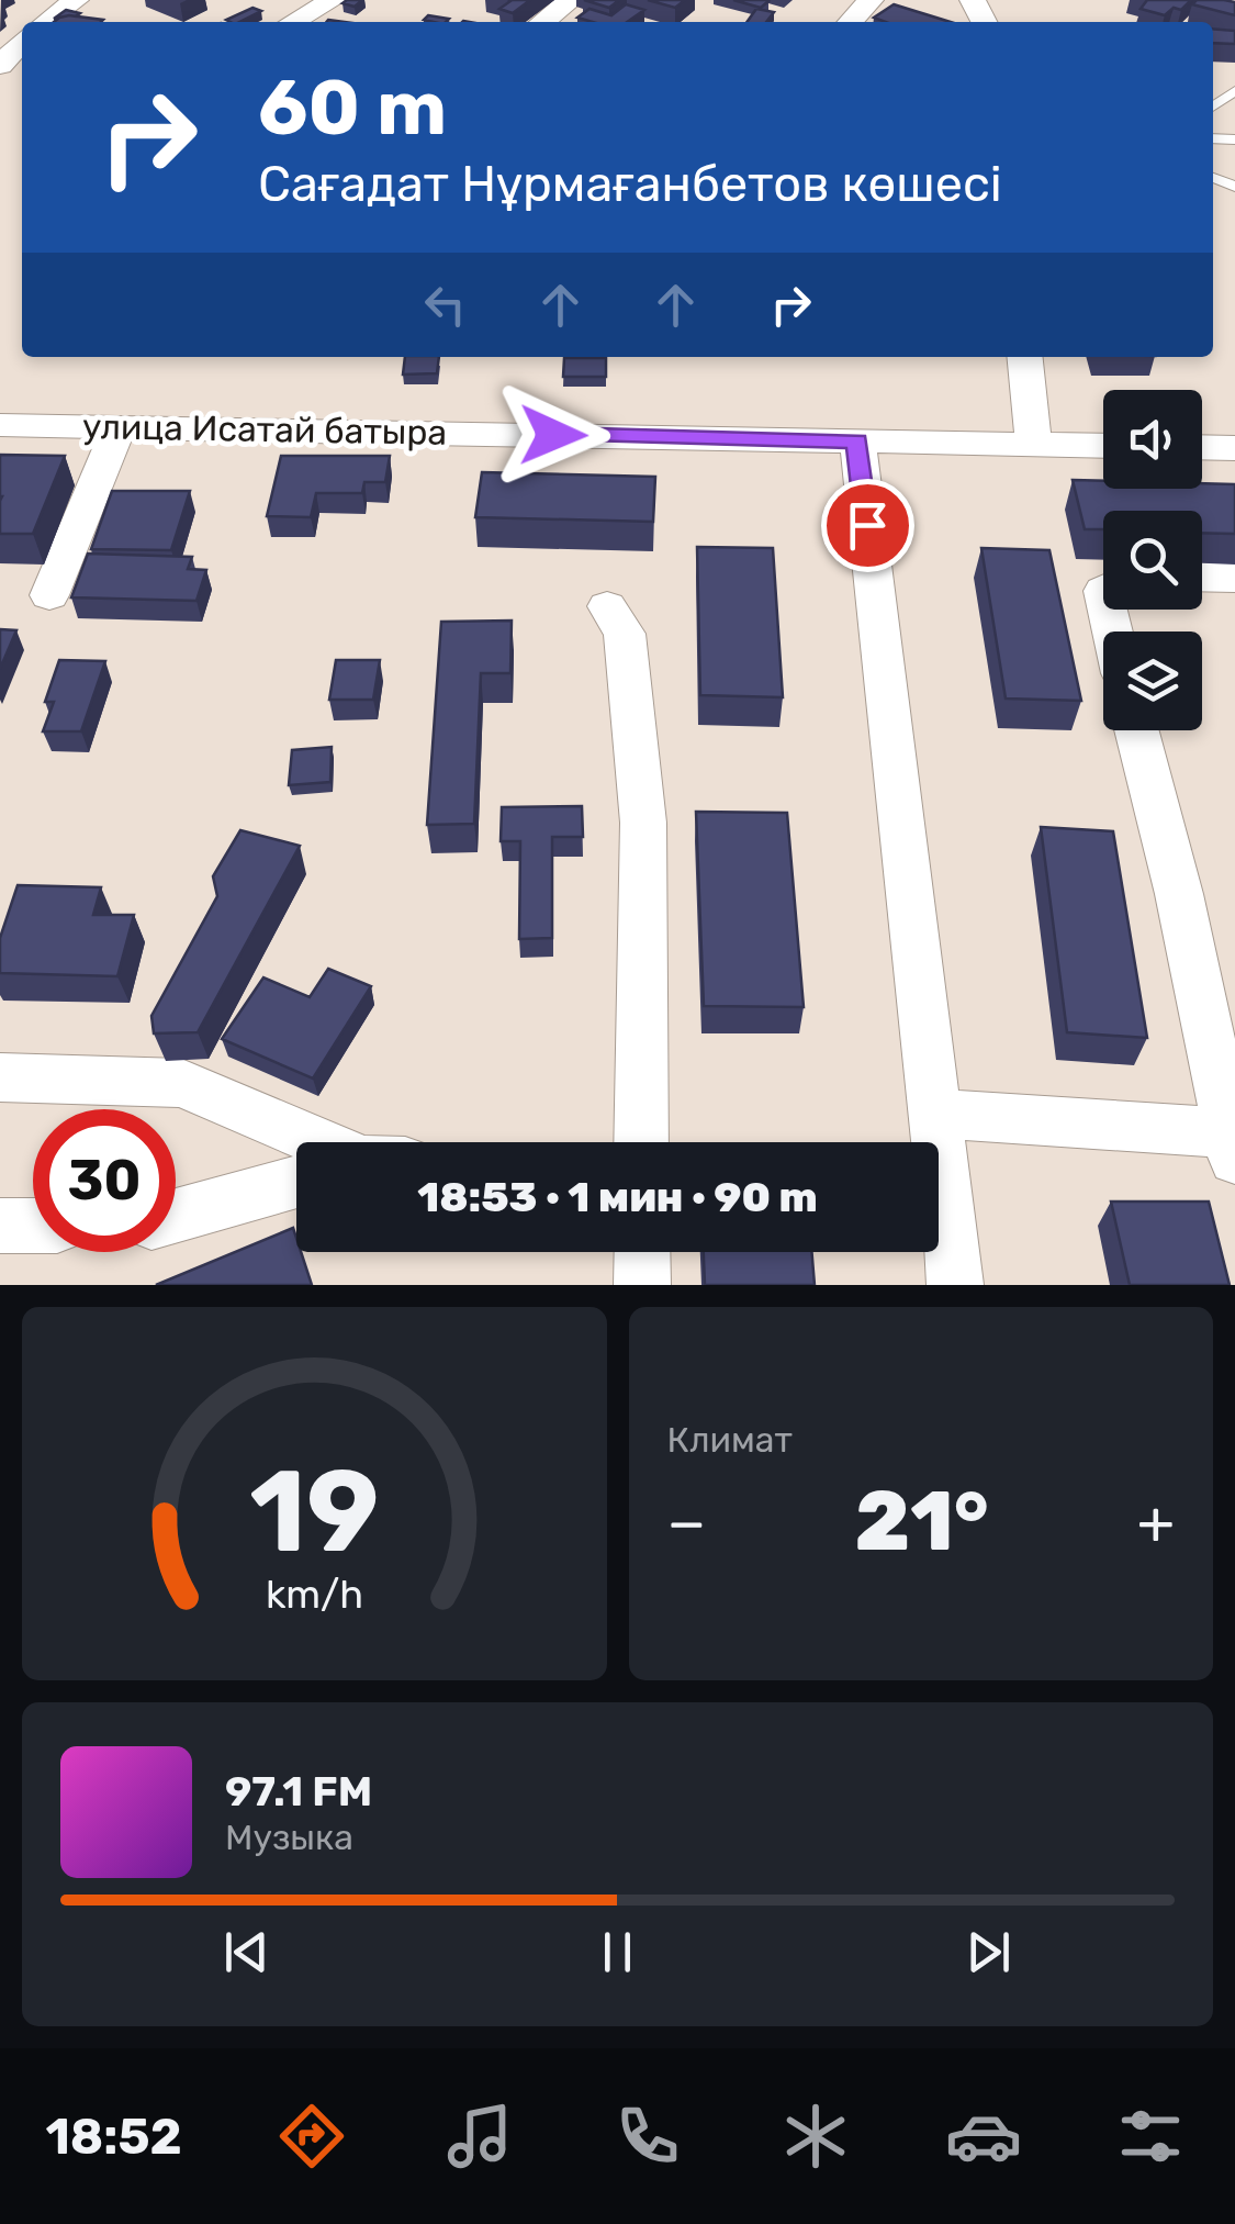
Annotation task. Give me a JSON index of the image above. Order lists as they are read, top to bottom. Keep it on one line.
{"streets":{"street":["улица Исатай батыра"]},"page":{"turn":["60 m","Сағадат Нұрмағанбетов көшесі"],"limit":"30","trip":"18:53 · 1 мин · 90 m","tile":"Климат","heat":["−","21°","+"],"song":["97.1 FM","Музыка"],"tabs":"18:52","gauge":["19","km/h"]}}
